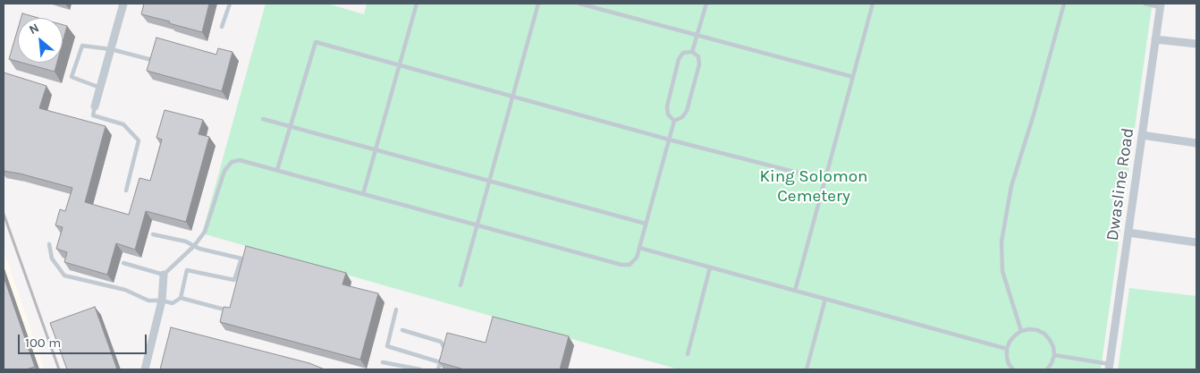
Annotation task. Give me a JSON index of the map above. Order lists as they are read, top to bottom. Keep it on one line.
{"streets":{"street":["Dwasline Road"]},"parks":["King Solomon Cemetery"],"scale_bar":"100 m","north":"top left"}
